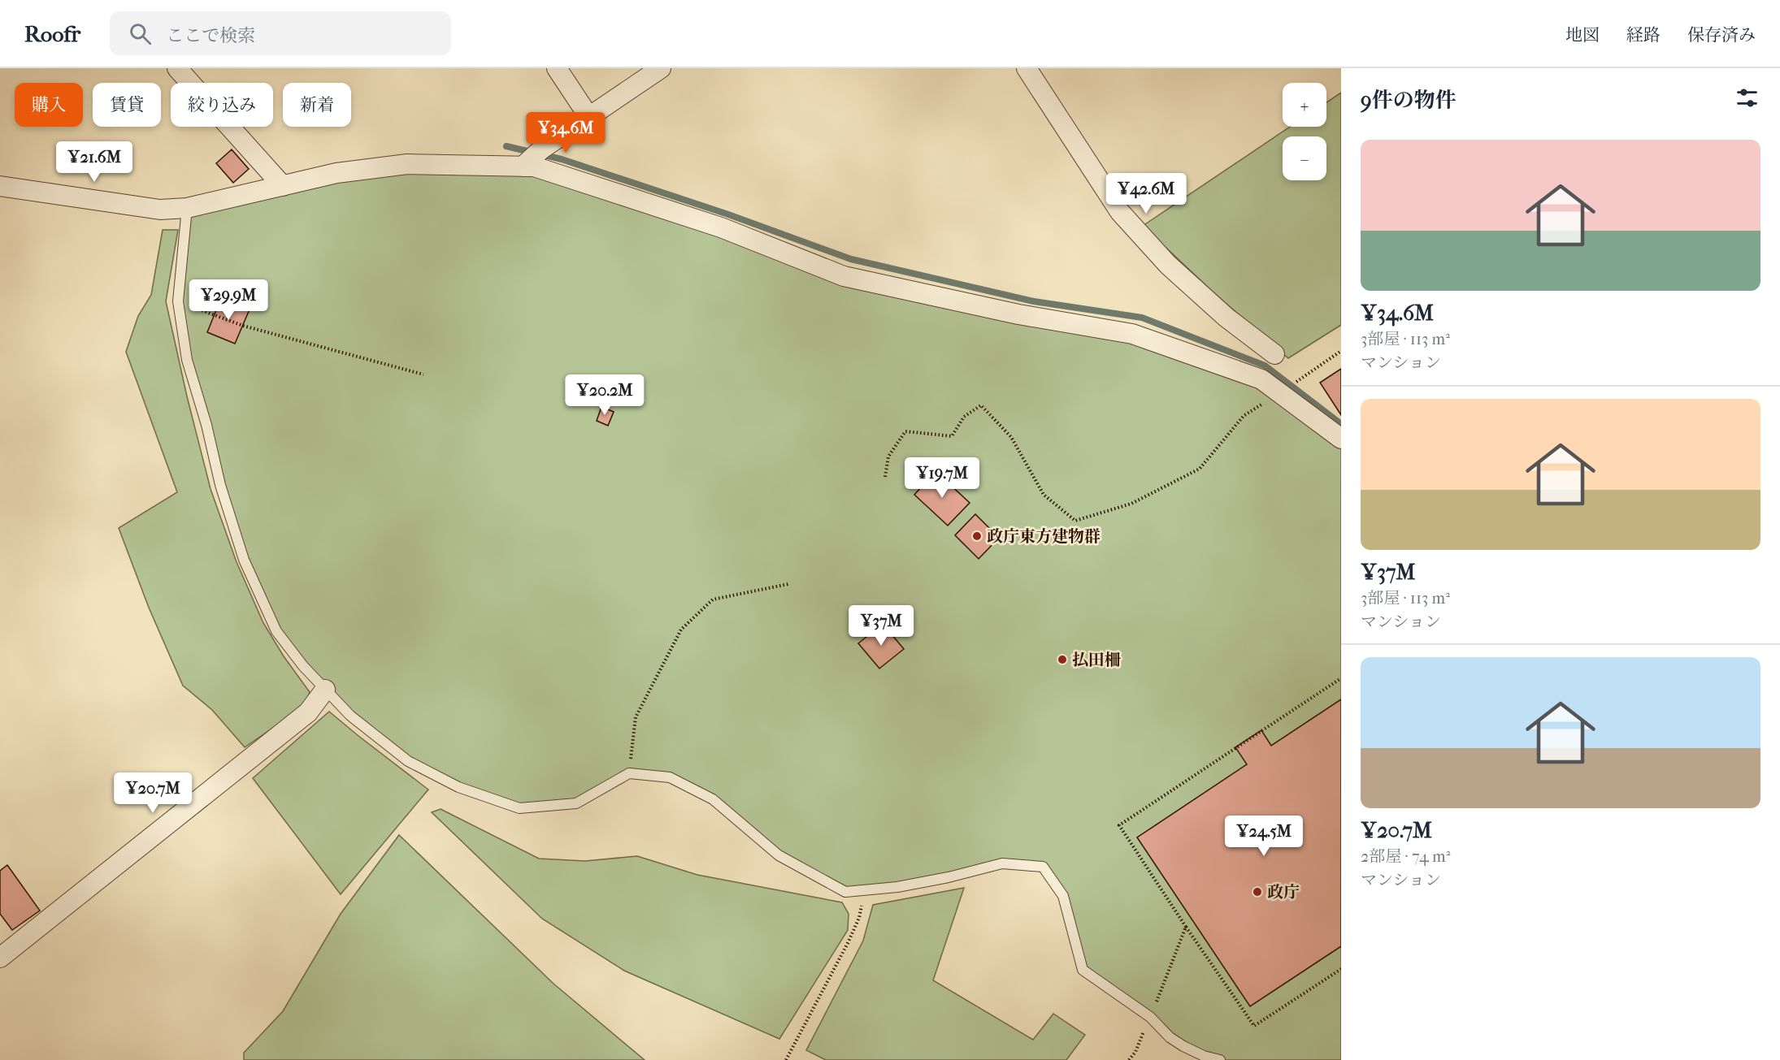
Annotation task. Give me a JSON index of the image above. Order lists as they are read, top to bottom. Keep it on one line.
{"places":["政庁東方建物群","払田柵","政庁"],"page":{"header":"Roofr","search":"ここで検索","nav":["地図","経路","保存済み"],"heading":"9件の物件","map_buttons":["+","−"],"chip":["購入","賃貸","絞り込み","新着"],"price":["¥34.6M","¥21.6M","¥42.6M","¥29.9M","¥20.2M","¥19.7M","¥37M","¥20.7M","¥24.5M"],"list":[{"name":"¥34.6M","note":"3部屋 · 113 m² · マンション"},{"name":"¥37M","note":"3部屋 · 113 m² · マンション"},{"name":"¥20.7M","note":"2部屋 · 74 m² · マンション"}]}}
